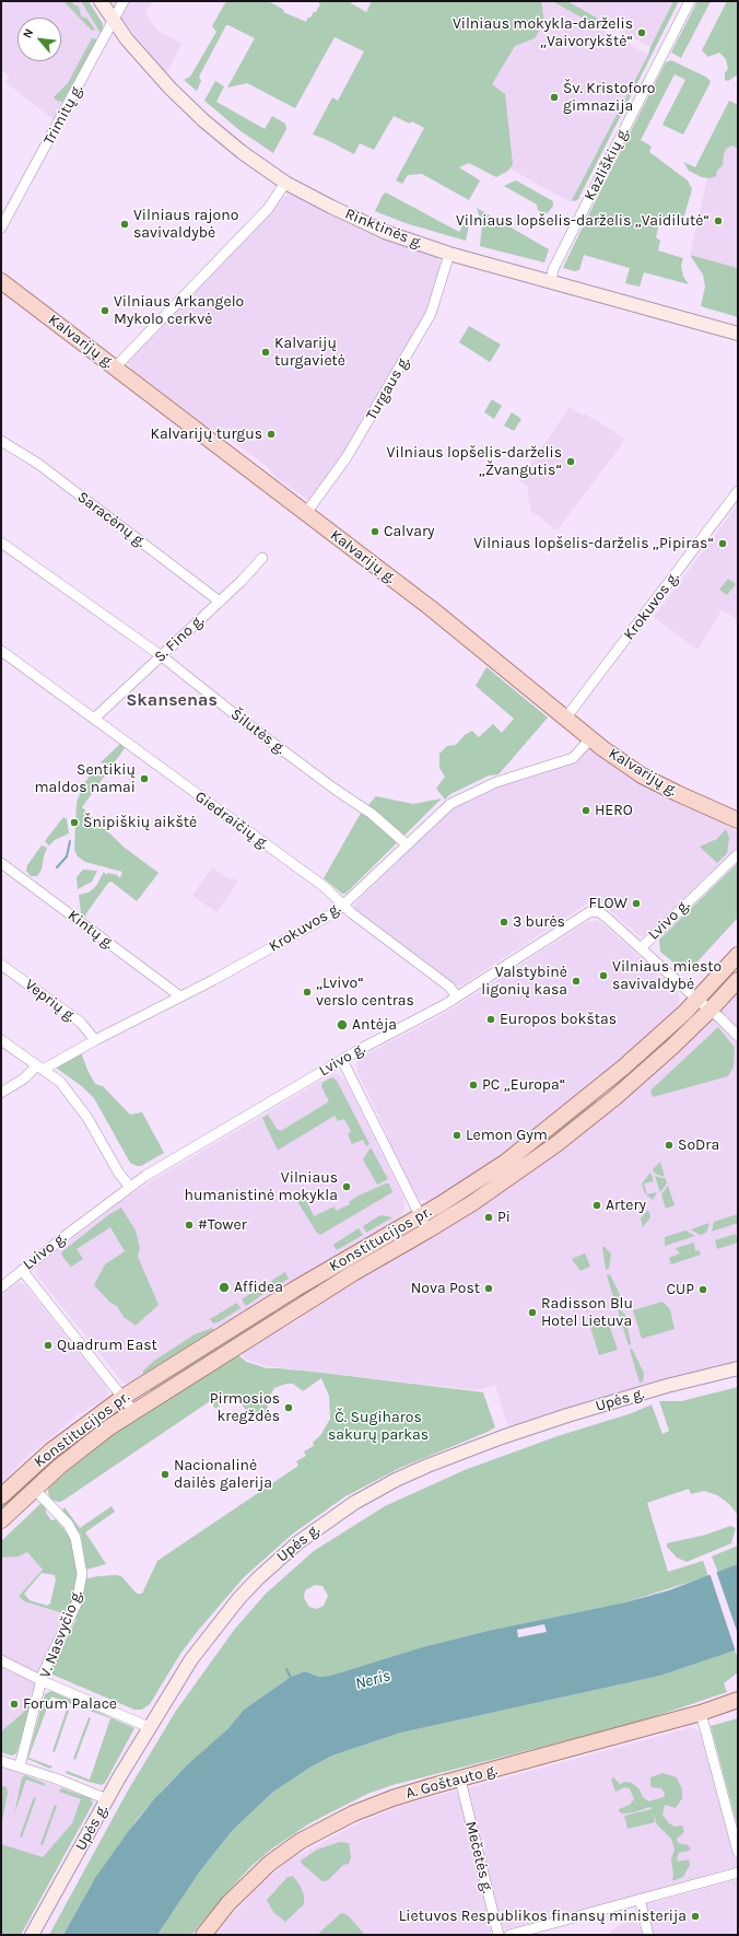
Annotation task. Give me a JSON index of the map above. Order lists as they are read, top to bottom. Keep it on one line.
{"streets":{"main road":["Kalvarijų g.","Konstitucijos pr.","A. Goštauto g."],"street":["Trimitų g.","Kazliškių g.","Rinktinės g.","Turgaus g.","Saracėnų g.","Krokuvos g.","S. Fino g.","Šilutės g.","Giedraičių g.","Lvivo g.","Kintų g.","Veprių g.","Upės g.","V. Nasvyčio g.","Mečetės g."]},"crossings":[["Trimitų g.","Rinktinės g."],["Kazliškių g.","Rinktinės g."],["Rinktinės g.","Turgaus g."],["Kalvarijų g.","Turgaus g."],["Kalvarijų g.","Krokuvos g."],["Saracėnų g.","S. Fino g."],["Krokuvos g.","Šilutės g."],["Krokuvos g.","Giedraičių g."],["Krokuvos g.","Kintų g."],["Krokuvos g.","Veprių g."],["S. Fino g.","Šilutės g."],["S. Fino g.","Giedraičių g."],["Giedraičių g.","Lvivo g."],["Konstitucijos pr.","V. Nasvyčio g."],["A. Goštauto g.","Mečetės g."]],"districts":["Skansenas"],"water":["Neris"],"parks":["Č. Sugiharos sakurų parkas"],"places":["Vilniaus mokykla-darželis „Vaivorykštė“","Šv. Kristoforo gimnazija","Vilniaus lopšelis-darželis „Vaidilutė“","Vilniaus rajono savivaldybė","Vilniaus Arkangelo Mykolo cerkvė","Kalvarijų turgavietė","Kalvarijų turgus","Vilniaus lopšelis-darželis „Žvangutis“","Calvary","Vilniaus lopšelis-darželis „Pipiras“","Sentikių maldos namai","HERO","Šnipiškių aikštė","FLOW","3 burės","Vilniaus miesto savivaldybė","Valstybinė ligonių kasa","„Lvivo“ verslo centras","Europos bokštas","Antėja","PC „Europa“","Lemon Gym","SoDra","Vilniaus humanistinė mokykla","Artery","Pi","#Tower","Affidea","Nova Post","CUP","Radisson Blu Hotel Lietuva","Quadrum East","Pirmosios kregždės","Nacionalinė dailės galerija","Forum Palace","Lietuvos Respublikos finansų ministerija"],"north":"top left"}
